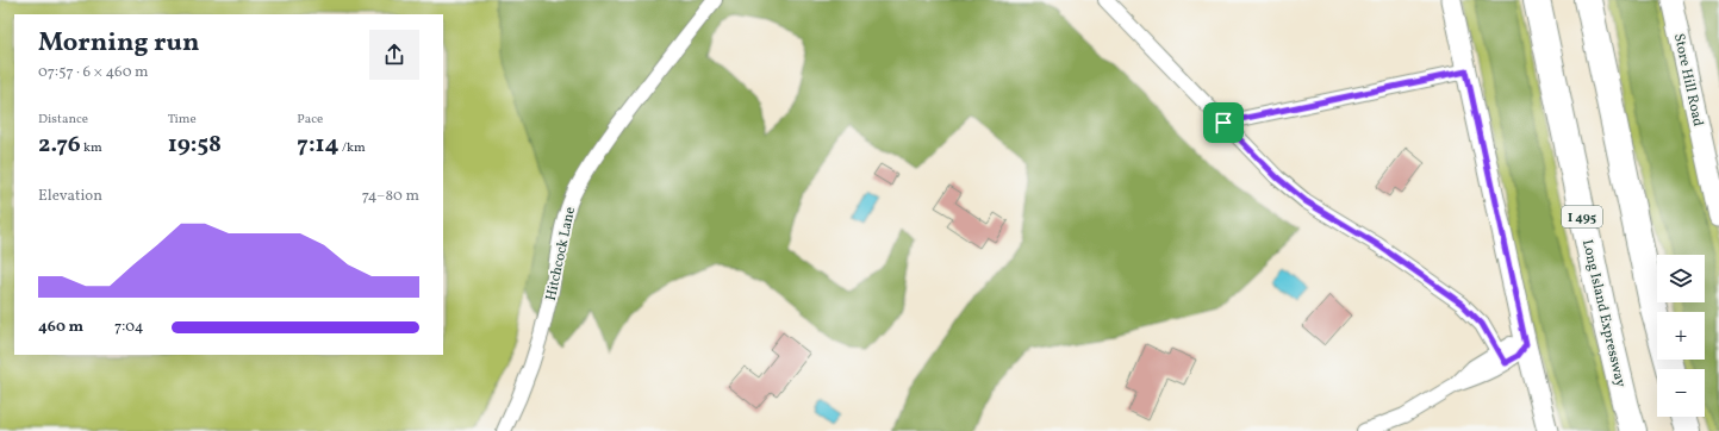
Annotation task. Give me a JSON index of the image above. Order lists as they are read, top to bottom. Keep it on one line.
{"streets":{"highway":["I 495","Long Island Expressway"],"main road":["Store Hill Road"],"street":["Hitchcock Lane"]},"page":{"heading":["Morning run","07:57 · 6 × 460 m"],"stats":[["Distance","2.76 km"],["Time","19:58"],["Pace","7:14 /km"]],"chart":["Elevation","74–80 m"],"map_buttons":["+","−"],"list":[{"name":"460 m","note":"7:04"}]}}
